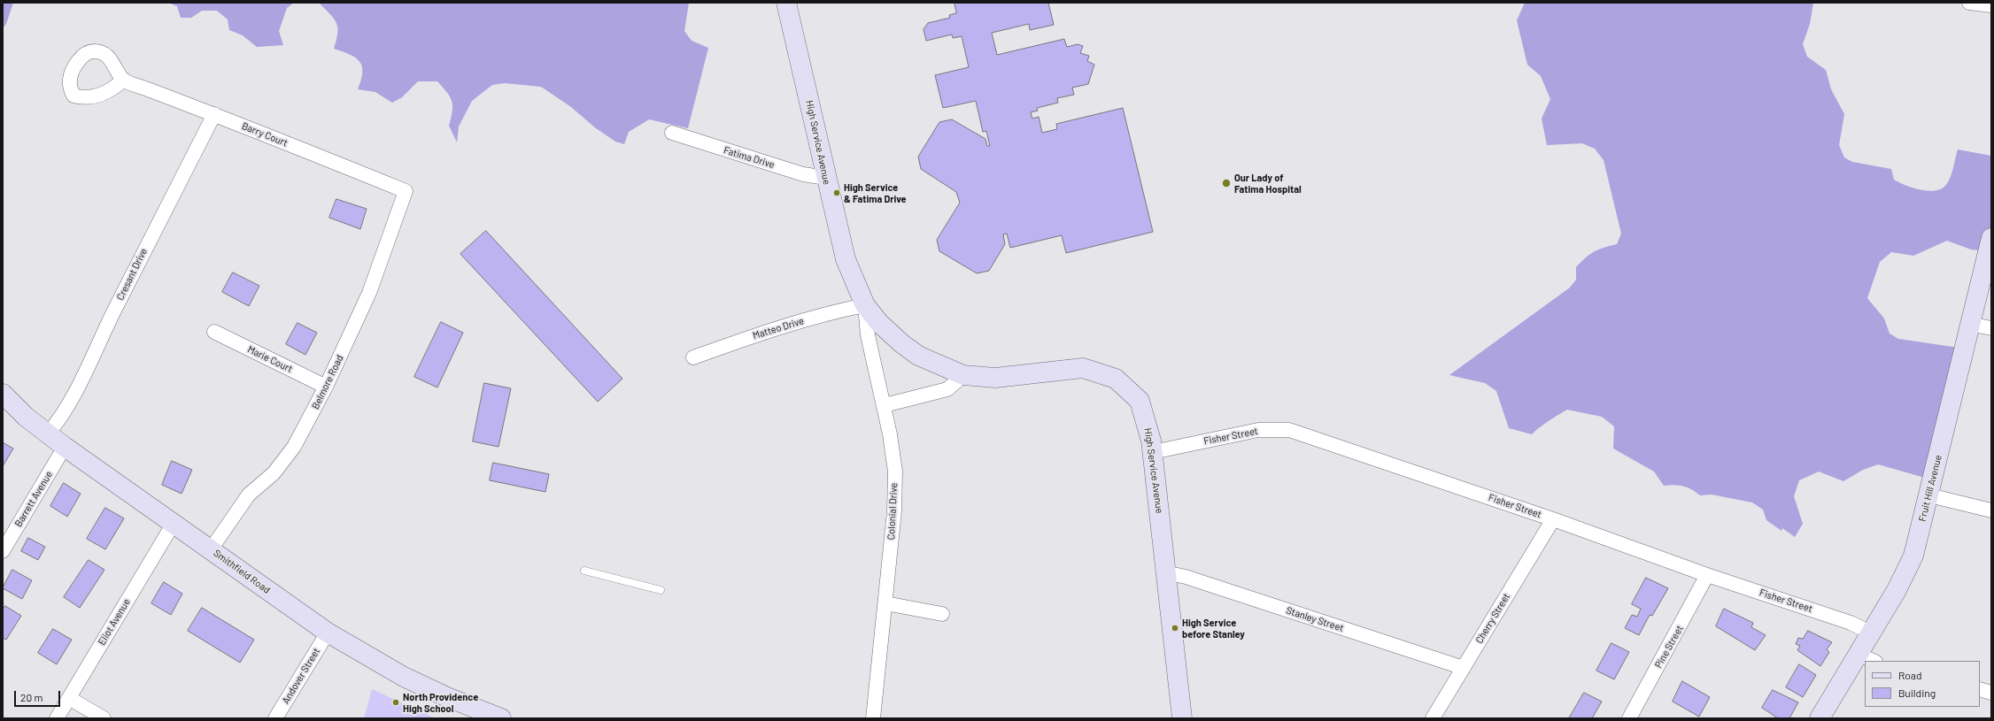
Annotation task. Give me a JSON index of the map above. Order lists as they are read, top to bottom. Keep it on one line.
{"streets":{"main road":["High Service Avenue","Fruit Hill Avenue","Smithfield Road"],"street":["Barry Court","Fatima Drive","Cresant Drive","Matteo Drive","Marie Court","Belmore Road","Fisher Street","Barrett Avenue","Colonial Drive","Cherry Street","Stanley Street","Eliot Avenue","Pine Street","Andover Street"]},"crossings":[["Barry Court","Cresant Drive"],["Barry Court","Belmore Road"],["High Service Avenue","Fatima Drive"],["High Service Avenue","Matteo Drive"],["High Service Avenue","Fisher Street"],["High Service Avenue","Colonial Drive"],["High Service Avenue","Stanley Street"],["Cresant Drive","Smithfield Road"],["Matteo Drive","Colonial Drive"],["Marie Court","Belmore Road"],["Belmore Road","Smithfield Road"],["Fisher Street","Fruit Hill Avenue"],["Fisher Street","Cherry Street"],["Fisher Street","Pine Street"],["Barrett Avenue","Smithfield Road"],["Smithfield Road","Eliot Avenue"],["Smithfield Road","Andover Street"],["Cherry Street","Stanley Street"]],"places":["Our Lady of Fatima Hospital","High Service & Fatima Drive","High Service before Stanley","North Providence High School"],"legend":["Road","Building"],"scale_bar":"20 m"}
